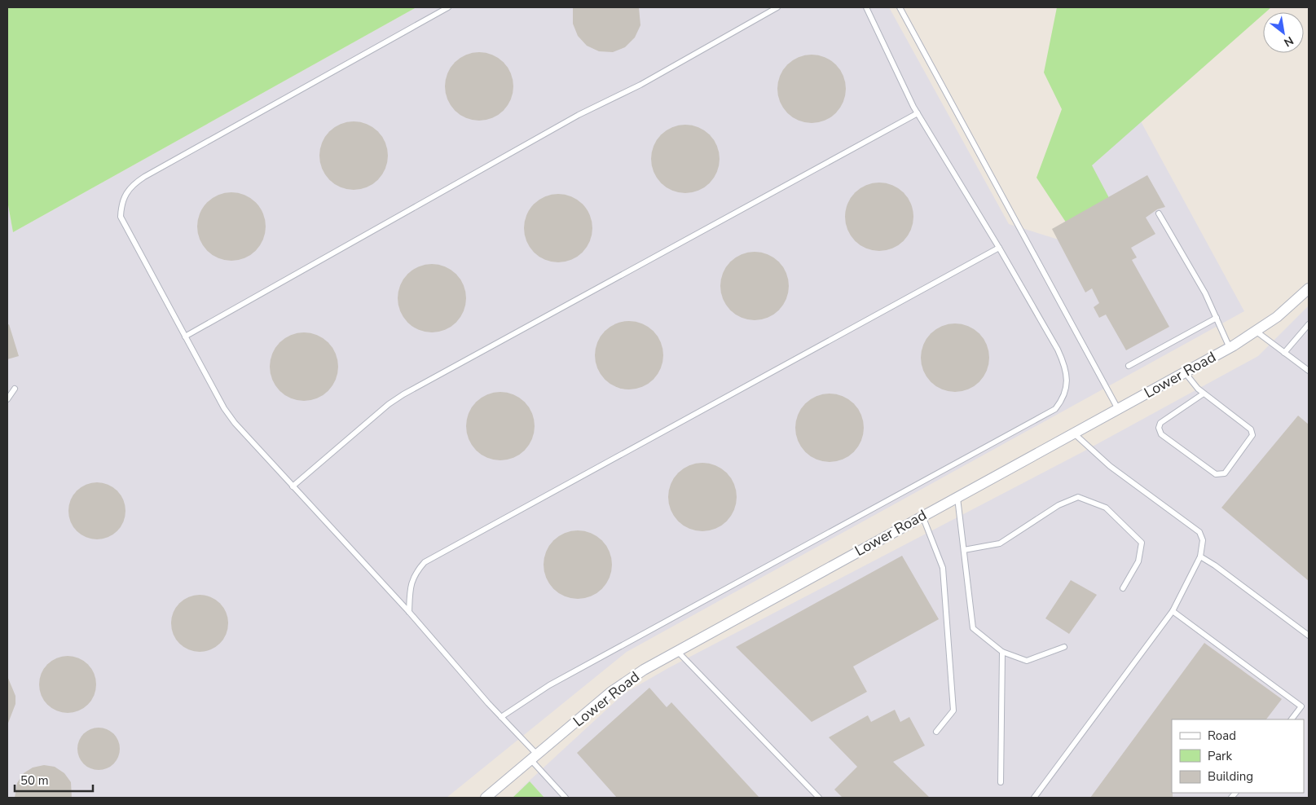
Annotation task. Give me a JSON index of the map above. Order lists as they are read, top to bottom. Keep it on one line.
{"streets":{"street":["Lower Road"]},"legend":["Road","Park","Building"],"scale_bar":"50 m","north":"bottom right"}
